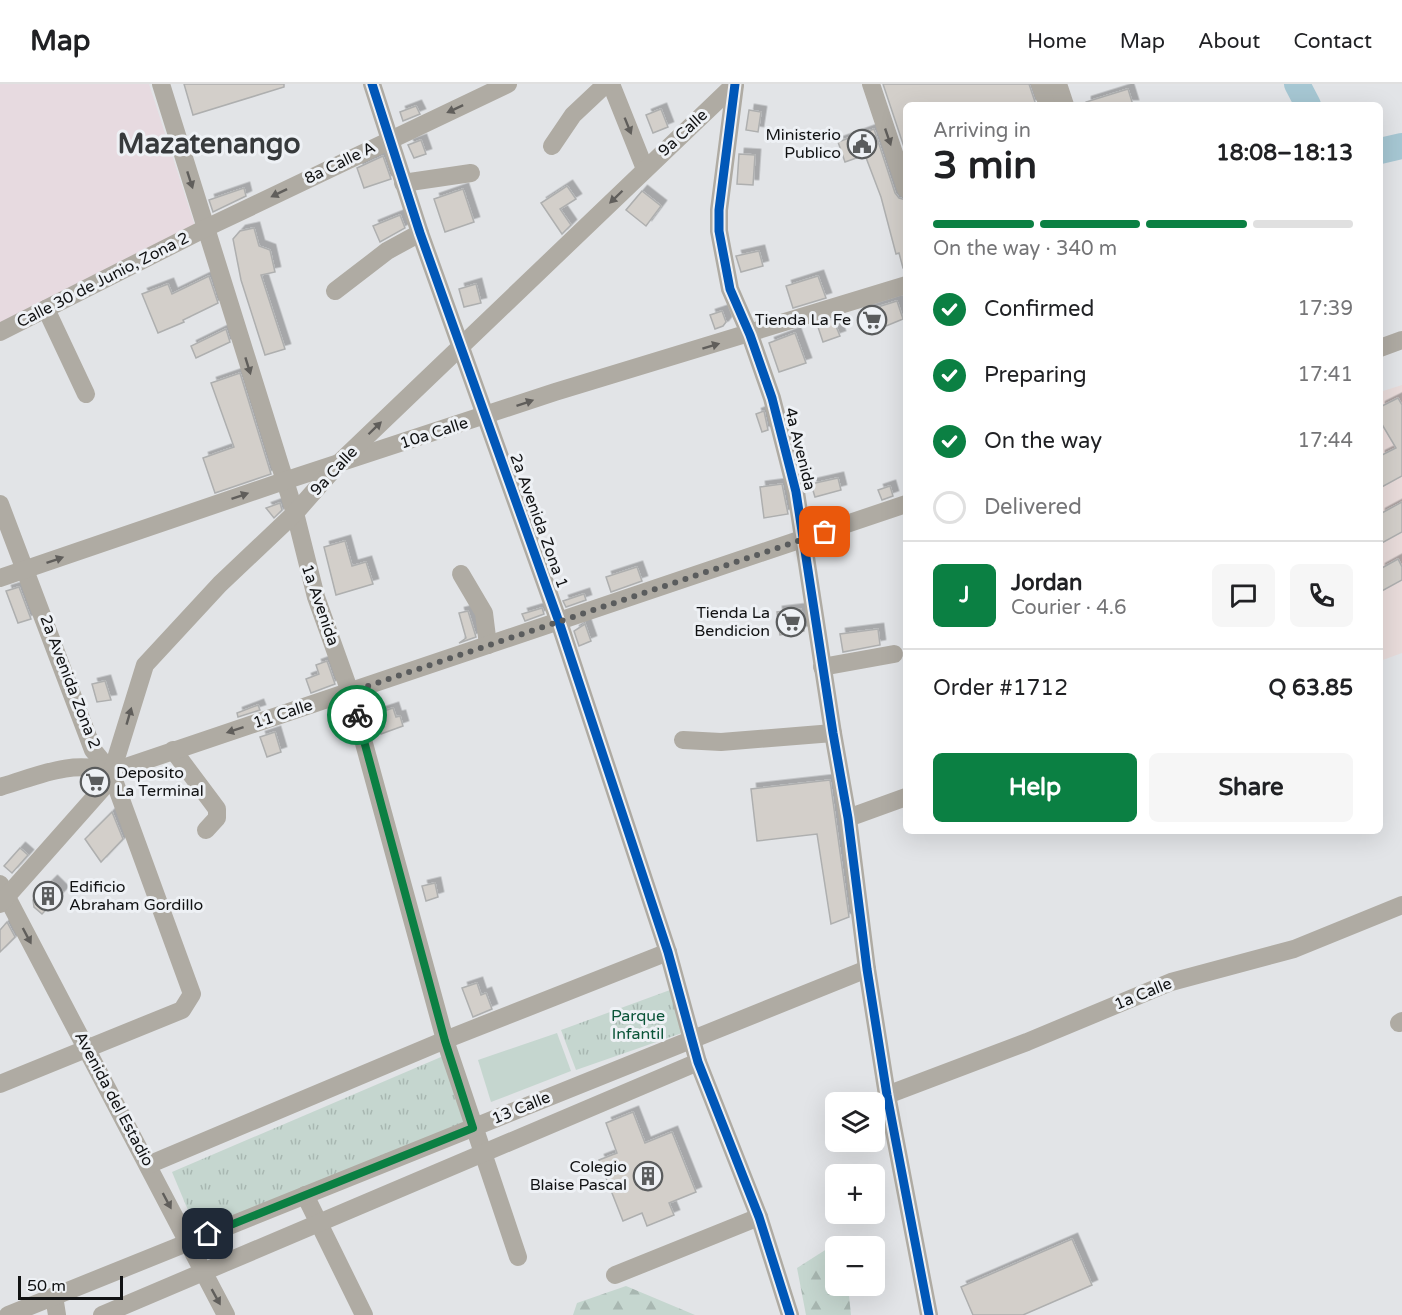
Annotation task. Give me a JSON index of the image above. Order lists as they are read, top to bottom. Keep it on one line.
{"streets":{"street":["9a Calle","8a Calle A","Calle 30 de Junio, Zona 2","10a Calle","4a Avenida","2a Avenida Zona 1","1a Avenida","2a Avenida Zona 2","11 Calle","1a Calle","Avenida del Estadio","13 Calle"]},"crossings":[["9a Calle","10a Calle"],["9a Calle","4a Avenida"],["9a Calle","2a Avenida Zona 1"],["9a Calle","1a Avenida"],["9a Calle","2a Avenida Zona 2"],["9a Calle","11 Calle"],["9a Calle","Avenida del Estadio"],["8a Calle A","Calle 30 de Junio, Zona 2"],["8a Calle A","2a Avenida Zona 1"],["8a Calle A","1a Avenida"],["Calle 30 de Junio, Zona 2","1a Avenida"],["10a Calle","4a Avenida"],["10a Calle","2a Avenida Zona 1"],["10a Calle","1a Avenida"],["10a Calle","2a Avenida Zona 2"],["4a Avenida","11 Calle"],["4a Avenida","1a Calle"],["4a Avenida","13 Calle"],["2a Avenida Zona 1","11 Calle"],["2a Avenida Zona 1","13 Calle"],["1a Avenida","11 Calle"],["1a Avenida","13 Calle"],["2a Avenida Zona 2","11 Calle"],["2a Avenida Zona 2","Avenida del Estadio"],["Avenida del Estadio","13 Calle"]],"one_way":["10a Calle","Avenida del Estadio"],"districts":["Mazatenango"],"parks":["Parque Infantil"],"places":{"public building":["Ministerio Publico"],"supermarket":["Tienda La Fe","Tienda La Bendicion","Deposito La Terminal"],"building":["Edificio Abraham Gordillo","Colegio Blaise Pascal"]},"scale_bar":"50 m","page":{"header":"Map","nav":["Home","Map","About","Contact"],"heading":["3 min","Arriving in","18:08–18:13"],"panel":["Jordan","Courier · 4.6","Order #1712","Q 63.85"],"bar":"On the way · 340 m","list":[["Confirmed","17:39"],["Preparing","17:41"],["On the way","17:44"],"Delivered"],"round":"J","buttons":["Help","Share"],"map_buttons":["+","−"],"scale":"50 m"}}
